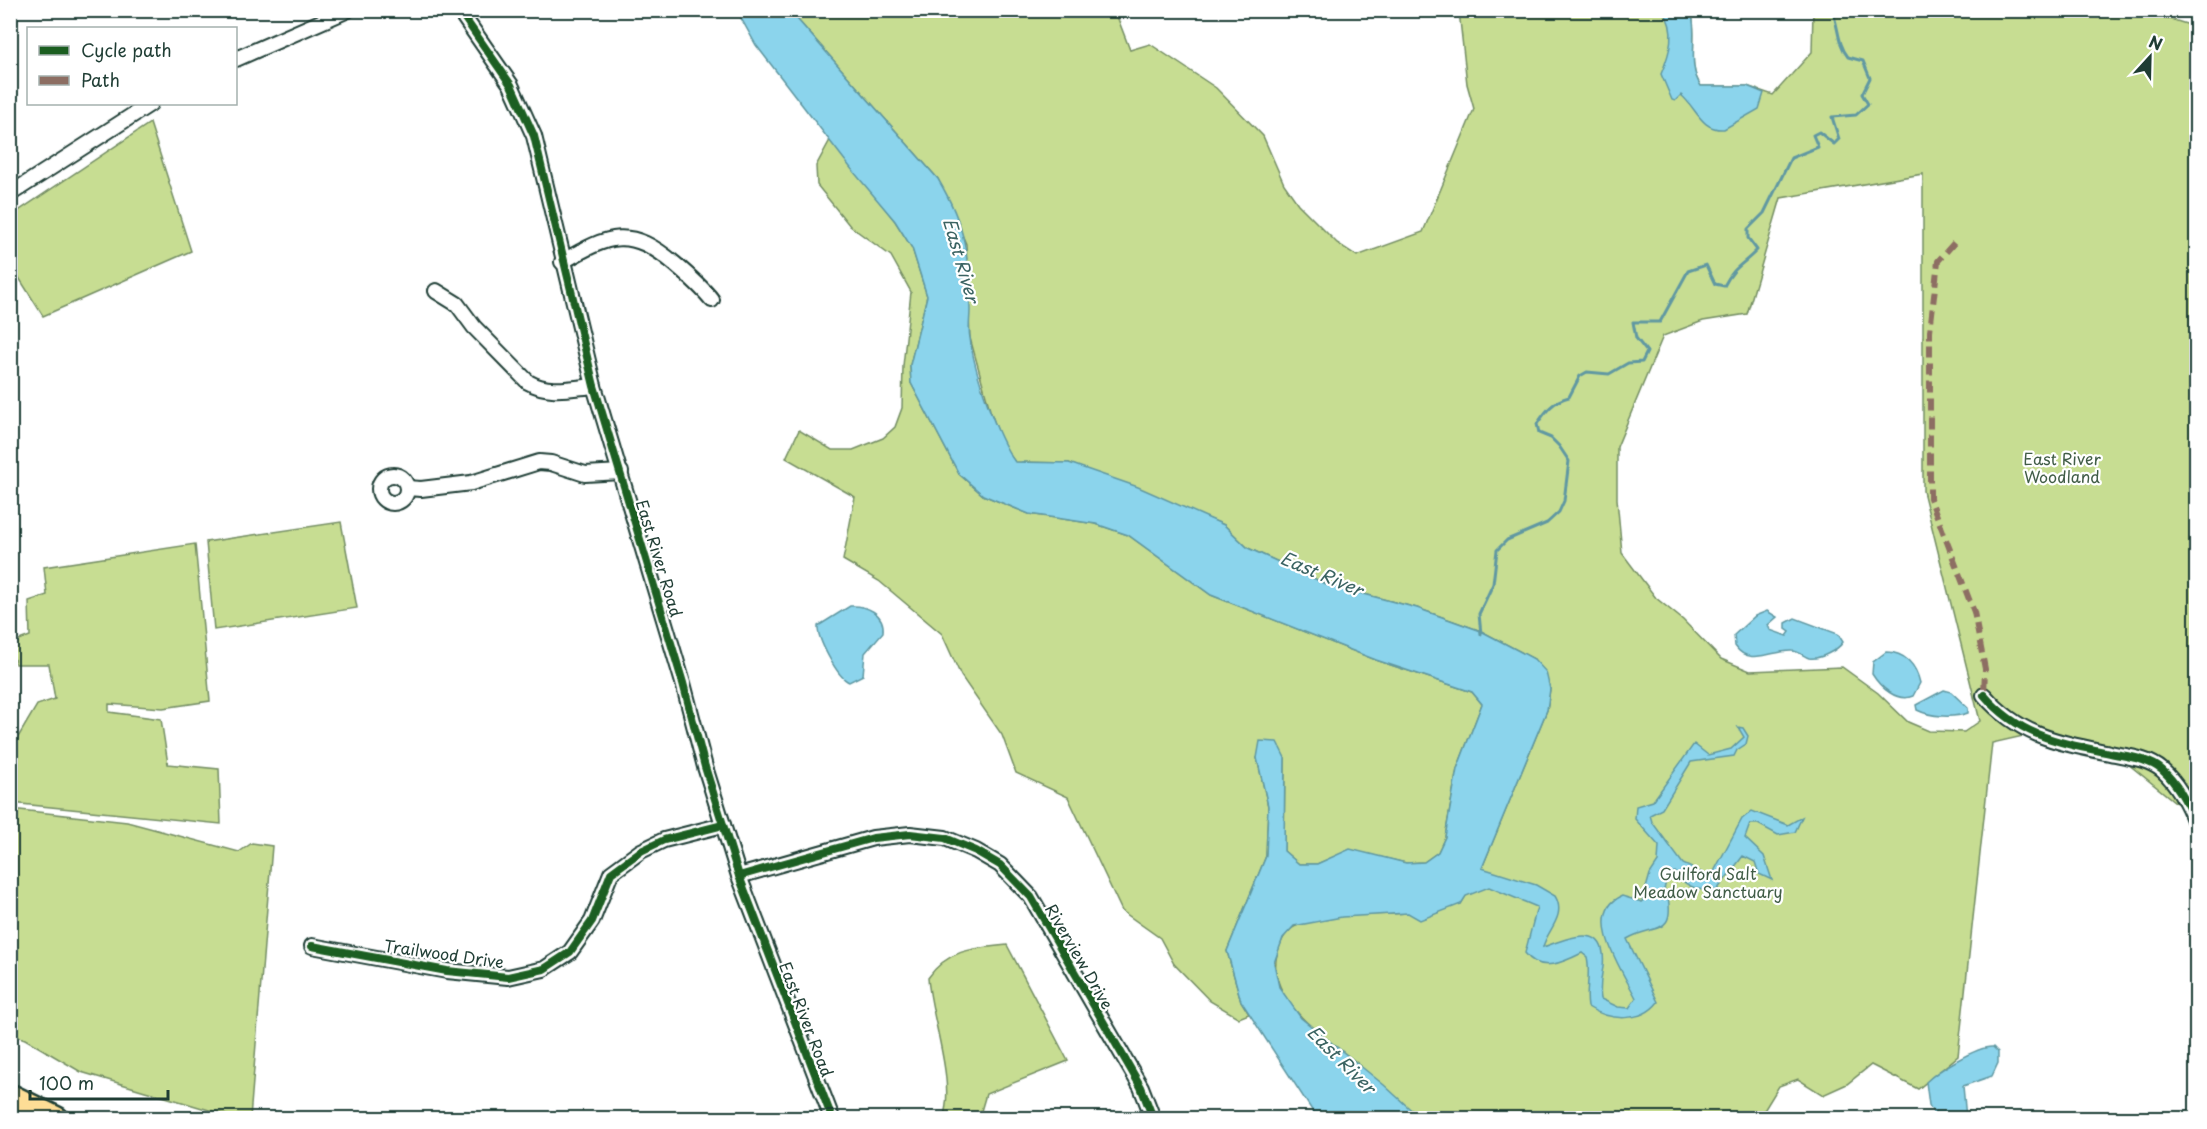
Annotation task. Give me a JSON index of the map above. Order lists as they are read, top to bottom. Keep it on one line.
{"streets":{"street":["East River Road","Trailwood Drive","Riverview Drive"]},"crossings":[["East River Road","Trailwood Drive"],["East River Road","Riverview Drive"]],"water":["East River"],"parks":["East River Woodland","Guilford Salt Meadow Sanctuary"],"legend":["Cycle path","Path"],"scale_bar":"100 m","north":"top"}
